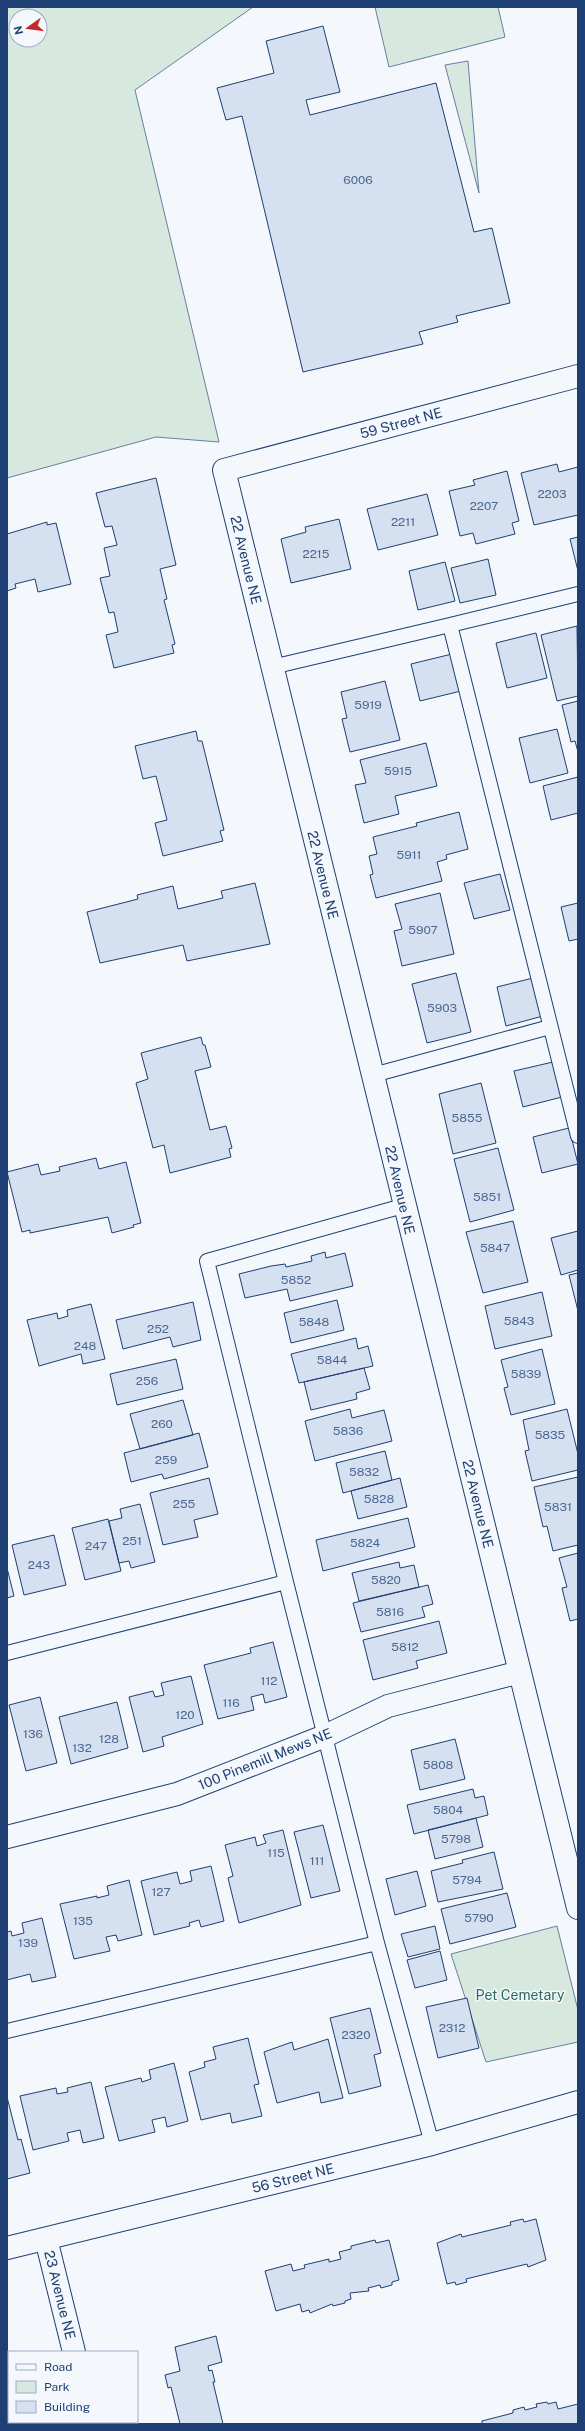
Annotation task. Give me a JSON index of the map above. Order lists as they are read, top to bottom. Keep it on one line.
{"streets":{"street":["59 Street NE","22 Avenue NE","100 Pinemill Mews NE","56 Street NE","23 Avenue NE"]},"crossings":[["59 Street NE","22 Avenue NE"],["22 Avenue NE","100 Pinemill Mews NE"],["56 Street NE","23 Avenue NE"]],"parks":["Pet Cemetary"],"house_numbers":["6006","2203","2207","2211","2215","5919","5915","5911","5907","5903","5855","5851","5847","5852","5843","5848","252","248","5844","5839","256","260","5836","5835","259","5832","5828","255","5831","251","5824","247","243","5820","5816","5812","112","116","120","136","128","132","5808","5804","5798","115","111","5794","127","5790","135","139","2312","2320"],"legend":["Road","Park","Building"],"north":"left"}
